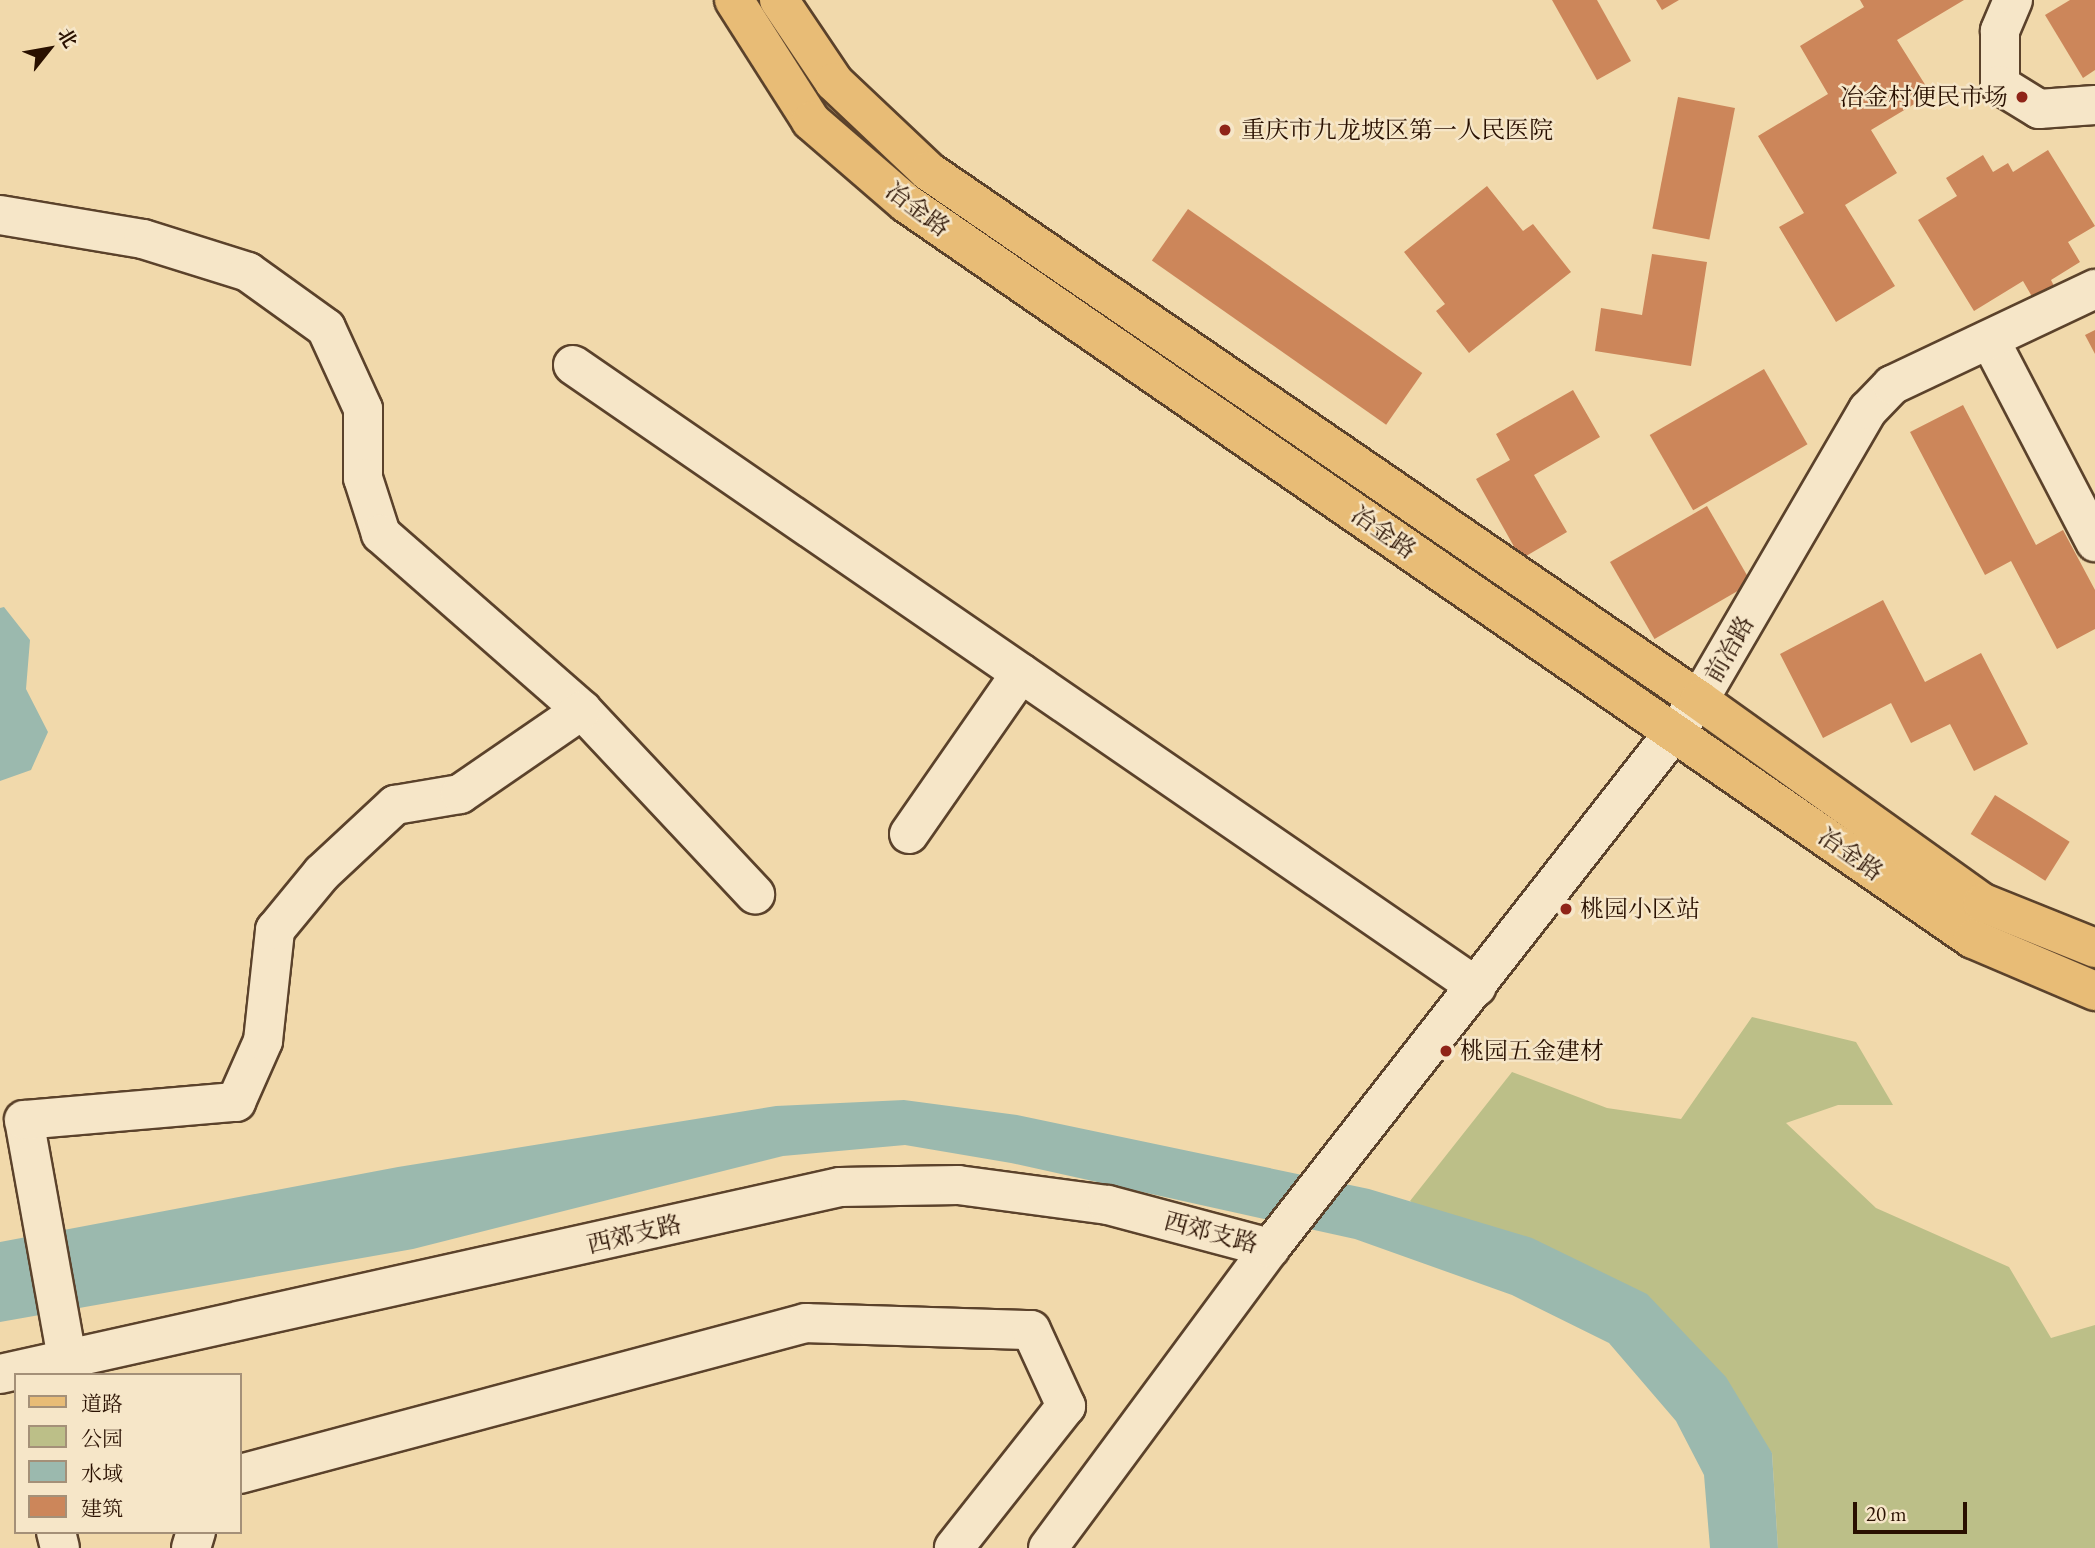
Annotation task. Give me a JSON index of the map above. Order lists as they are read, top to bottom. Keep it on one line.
{"streets":{"main road":["冶金路"],"street":["前冶路","西郊支路"]},"crossings":[["冶金路","前冶路"],["前冶路","西郊支路"]],"places":["冶金村便民市场","重庆市九龙坡区第一人民医院","桃园小区站","桃园五金建材"],"legend":["道路","公园","水域","建筑"],"scale_bar":"20 m","north":"top right"}
